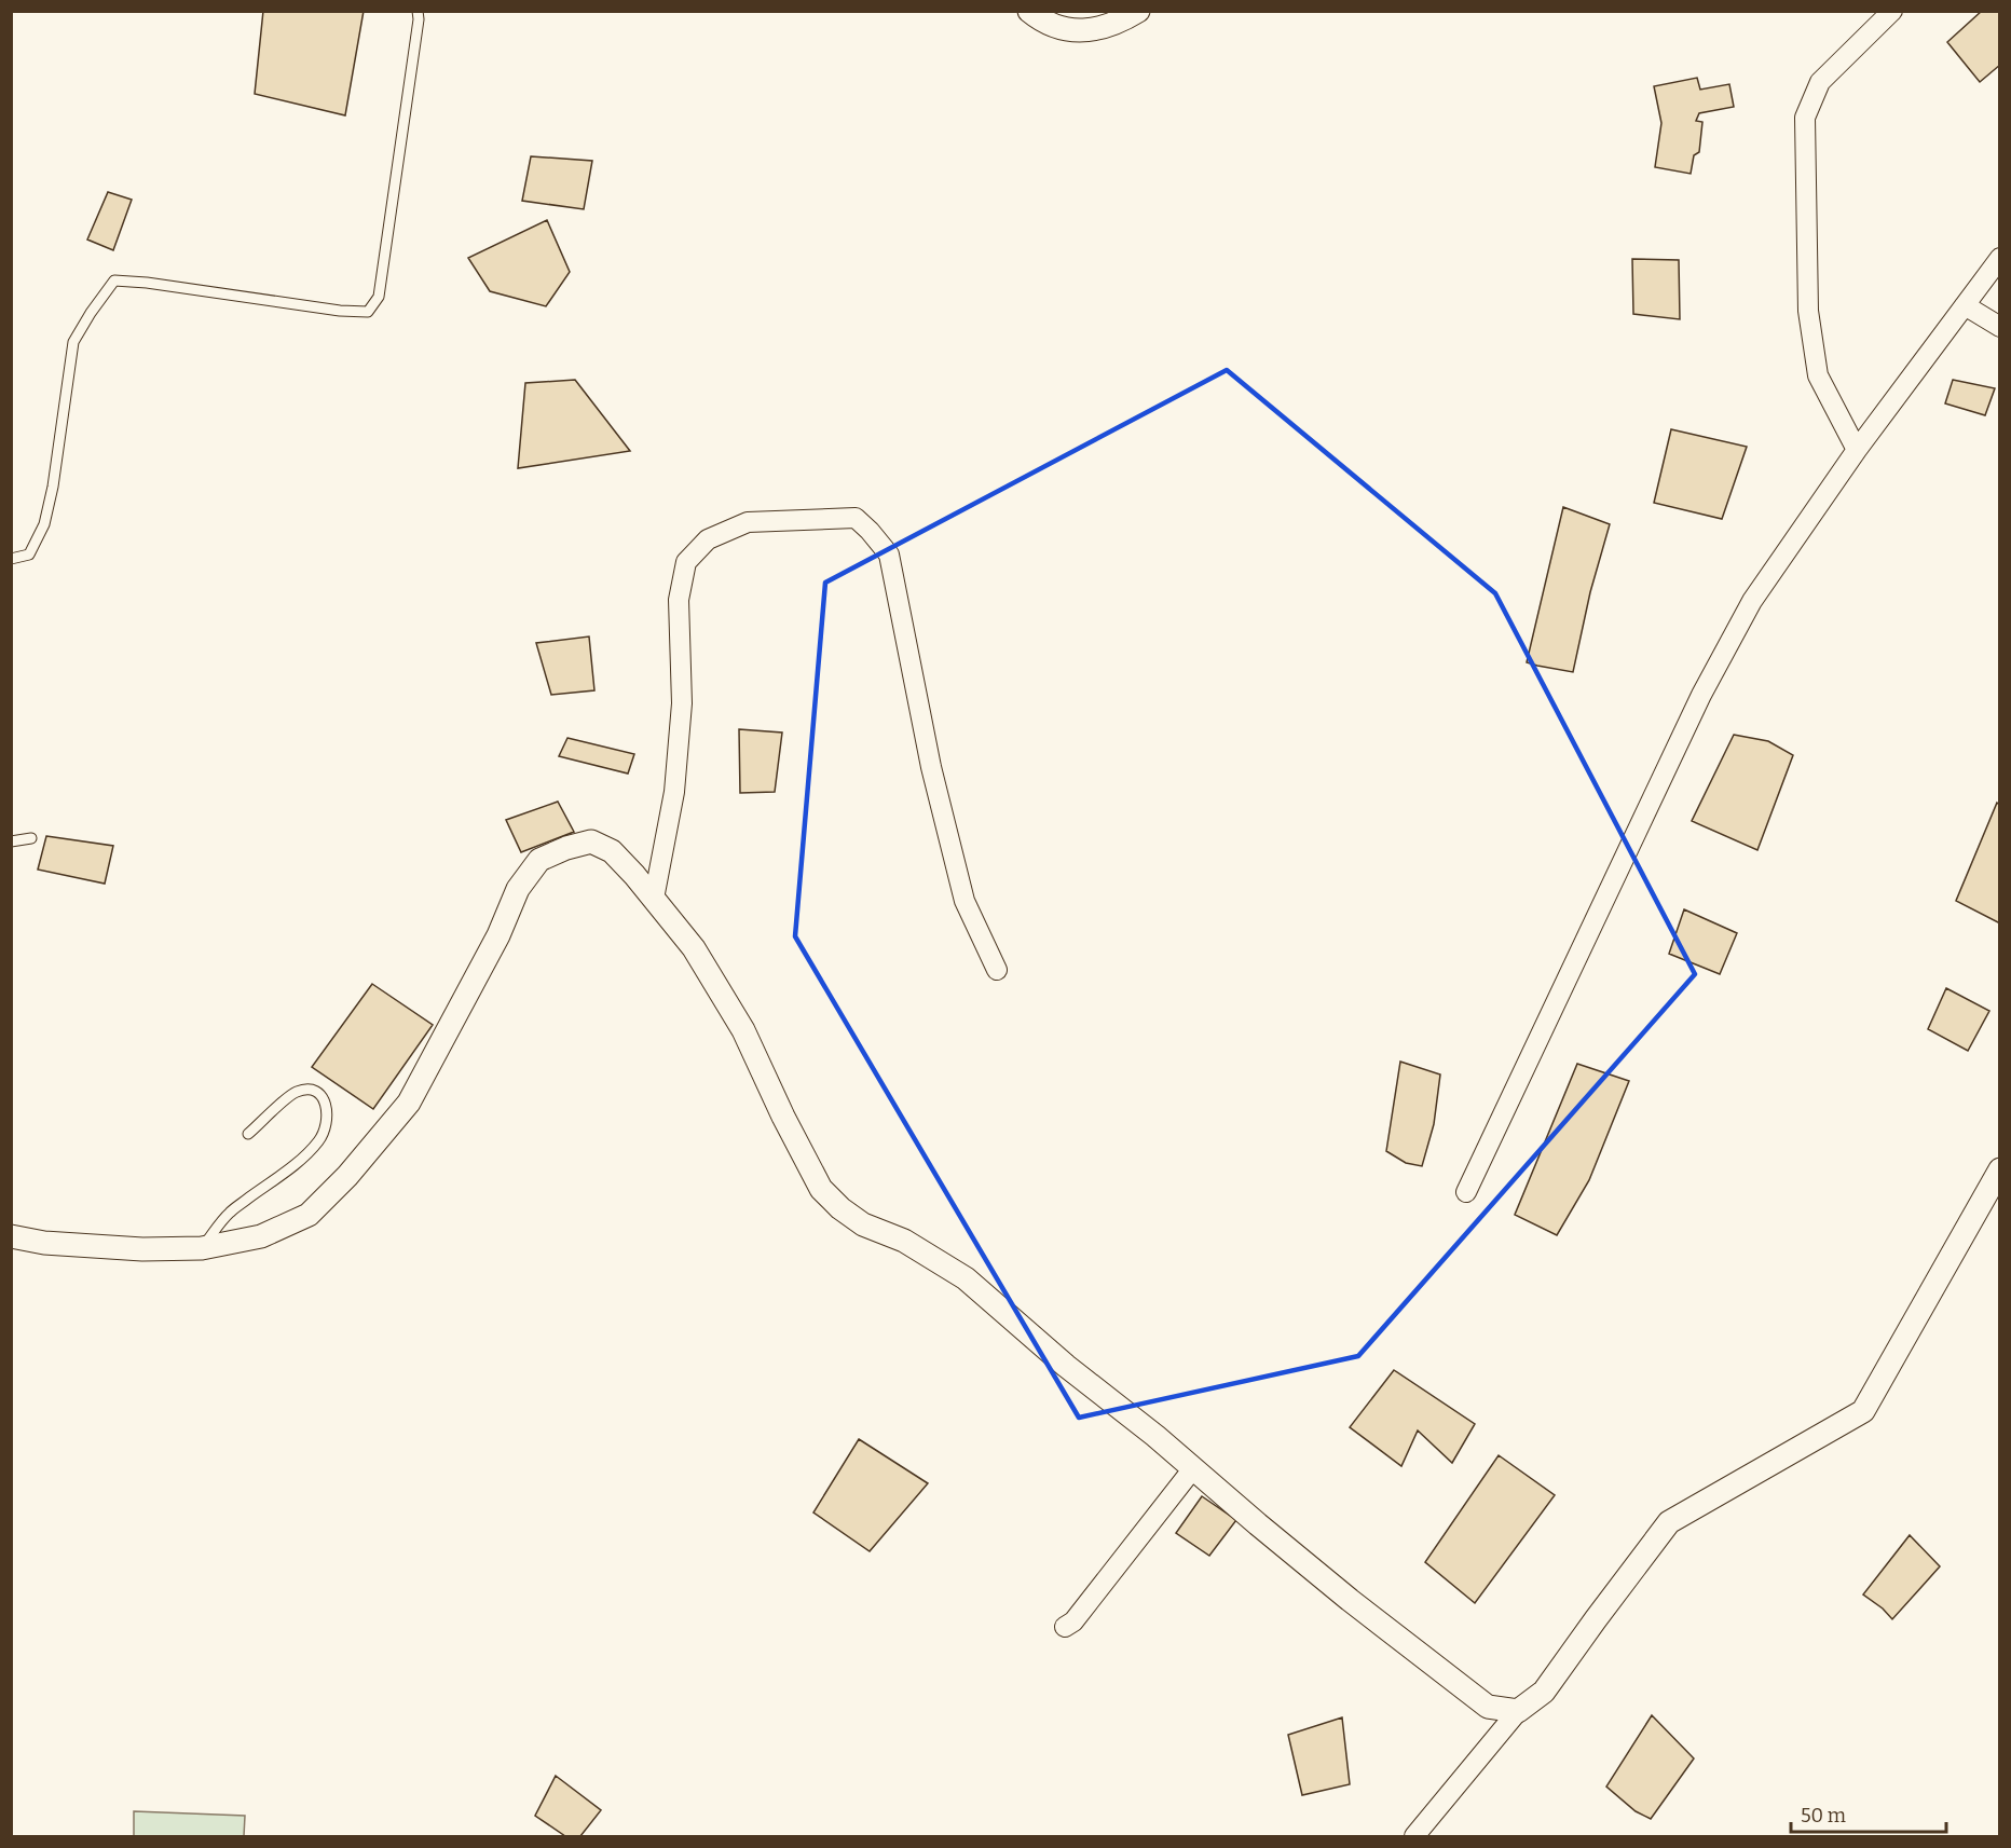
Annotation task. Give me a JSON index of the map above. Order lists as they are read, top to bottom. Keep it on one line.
{"scale_bar":"50 m"}
